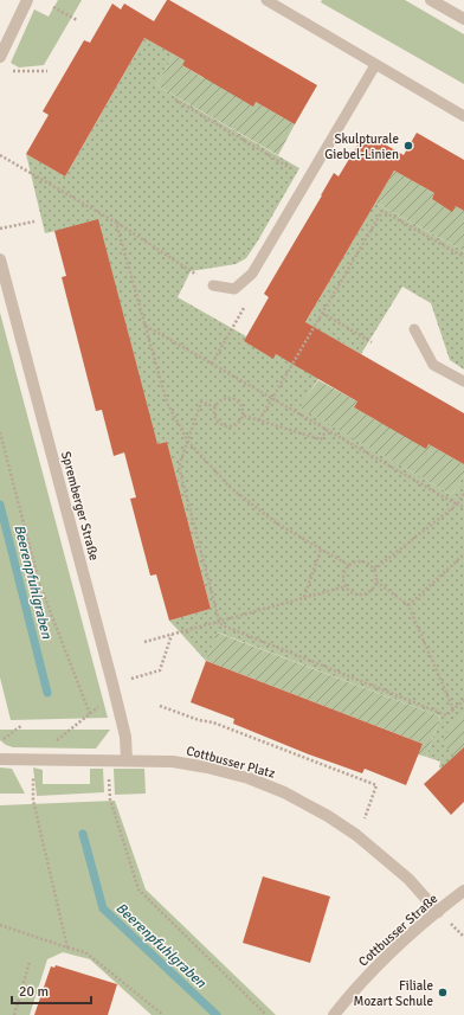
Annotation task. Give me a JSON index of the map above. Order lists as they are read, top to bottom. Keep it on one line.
{"streets":{"street":["Spremberger Straße","Cottbusser Platz","Cottbusser Straße"]},"crossings":[["Spremberger Straße","Cottbusser Platz"],["Cottbusser Platz","Cottbusser Straße"]],"water":["Beerenpfuhlgraben"],"places":["Skulpturale Giebel-Linien","Filiale Mozart Schule"],"scale_bar":"20 m"}
